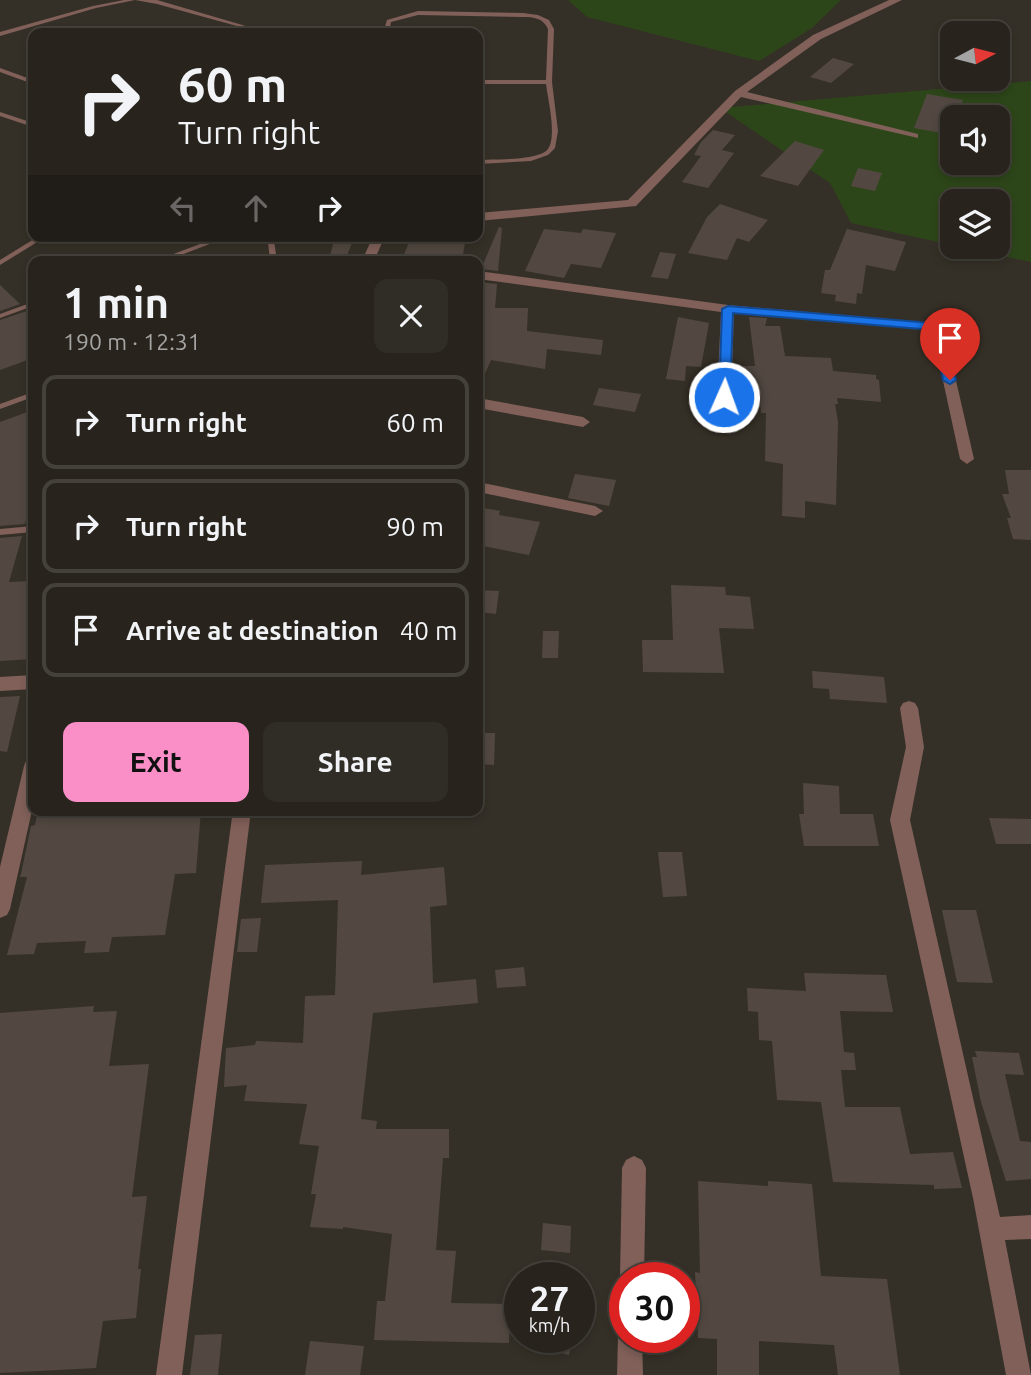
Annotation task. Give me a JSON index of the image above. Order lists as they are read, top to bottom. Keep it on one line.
{"north":"right","page":{"turn":["60 m","Turn right"],"heading":["1 min","190 m · 12:31"],"list":[{"name":"Turn right","value":"60 m"},{"name":"Turn right","value":"90 m"},{"name":"Arrive at destination","value":"40 m"}],"buttons":["Exit","Share"],"speed":"27 km/h","limit":"30"}}
